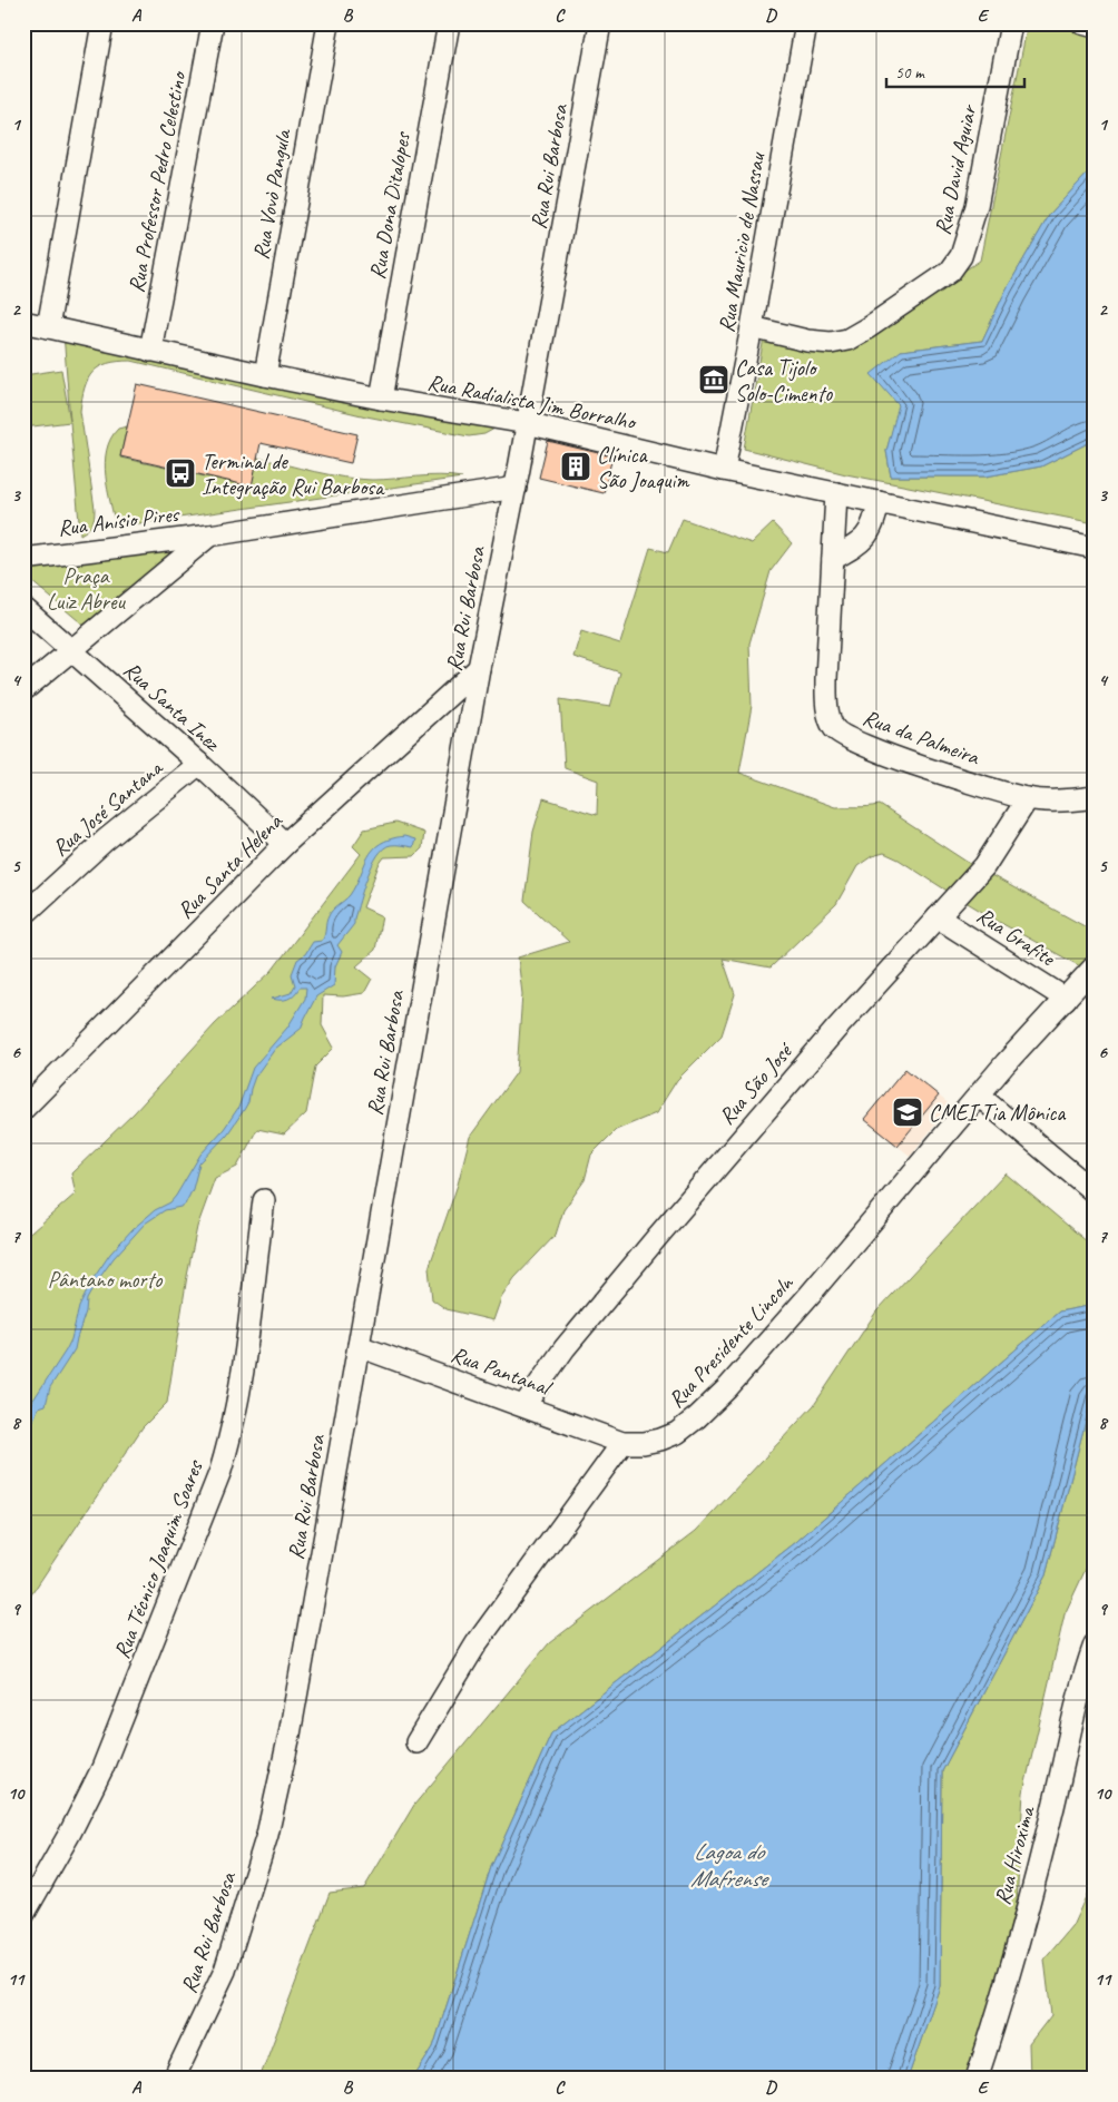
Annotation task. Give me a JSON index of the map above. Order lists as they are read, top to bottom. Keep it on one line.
{"streets":{"street":["Rua Rui Barbosa","Rua David Aguiar","Rua Professor Pedro Celestino","Rua Vovò Pangula","Rua Dona Ditalopes","Rua Mauricio de Nassau","Rua Radialista Jim Borralho","Rua Anísio Pires","Rua Santa Inez","Rua da Palmeira","Rua José Santana","Rua Santa Helena","Rua Grafite","Rua São José","Rua Presidente Lincoln","Rua Pantanal","Rua Técnico Joaquim Soares","Rua Hiroxima"]},"crossings":[["Rua Rui Barbosa","Rua Radialista Jim Borralho"],["Rua Rui Barbosa","Rua Anísio Pires"],["Rua Rui Barbosa","Rua Santa Helena"],["Rua Rui Barbosa","Rua Pantanal"],["Rua David Aguiar","Rua Mauricio de Nassau"],["Rua Professor Pedro Celestino","Rua Radialista Jim Borralho"],["Rua Vovò Pangula","Rua Radialista Jim Borralho"],["Rua Dona Ditalopes","Rua Radialista Jim Borralho"],["Rua Mauricio de Nassau","Rua Radialista Jim Borralho"],["Rua Radialista Jim Borralho","Rua da Palmeira"],["Rua Santa Inez","Rua José Santana"],["Rua Santa Inez","Rua Santa Helena"],["Rua da Palmeira","Rua São José"],["Rua Grafite","Rua São José"],["Rua Grafite","Rua Presidente Lincoln"],["Rua São José","Rua Pantanal"],["Rua Presidente Lincoln","Rua Pantanal"]],"water":["Lagoa do Mafrense"],"parks":["Praça Luiz Abreu","Pântano morto"],"places":{"museum":["Casa Tijolo Solo-Cimento"],"building":["Clínica São Joaquim"],"bus stop":["Terminal de Integração Rui Barbosa"],"school or university":["CMEI Tia Mônica"]},"scale_bar":"50 m","grid":{"columns":["A","B","C","D","E"],"rows":["1","2","3","4","5","6","7","8","9","10","11"]}}
